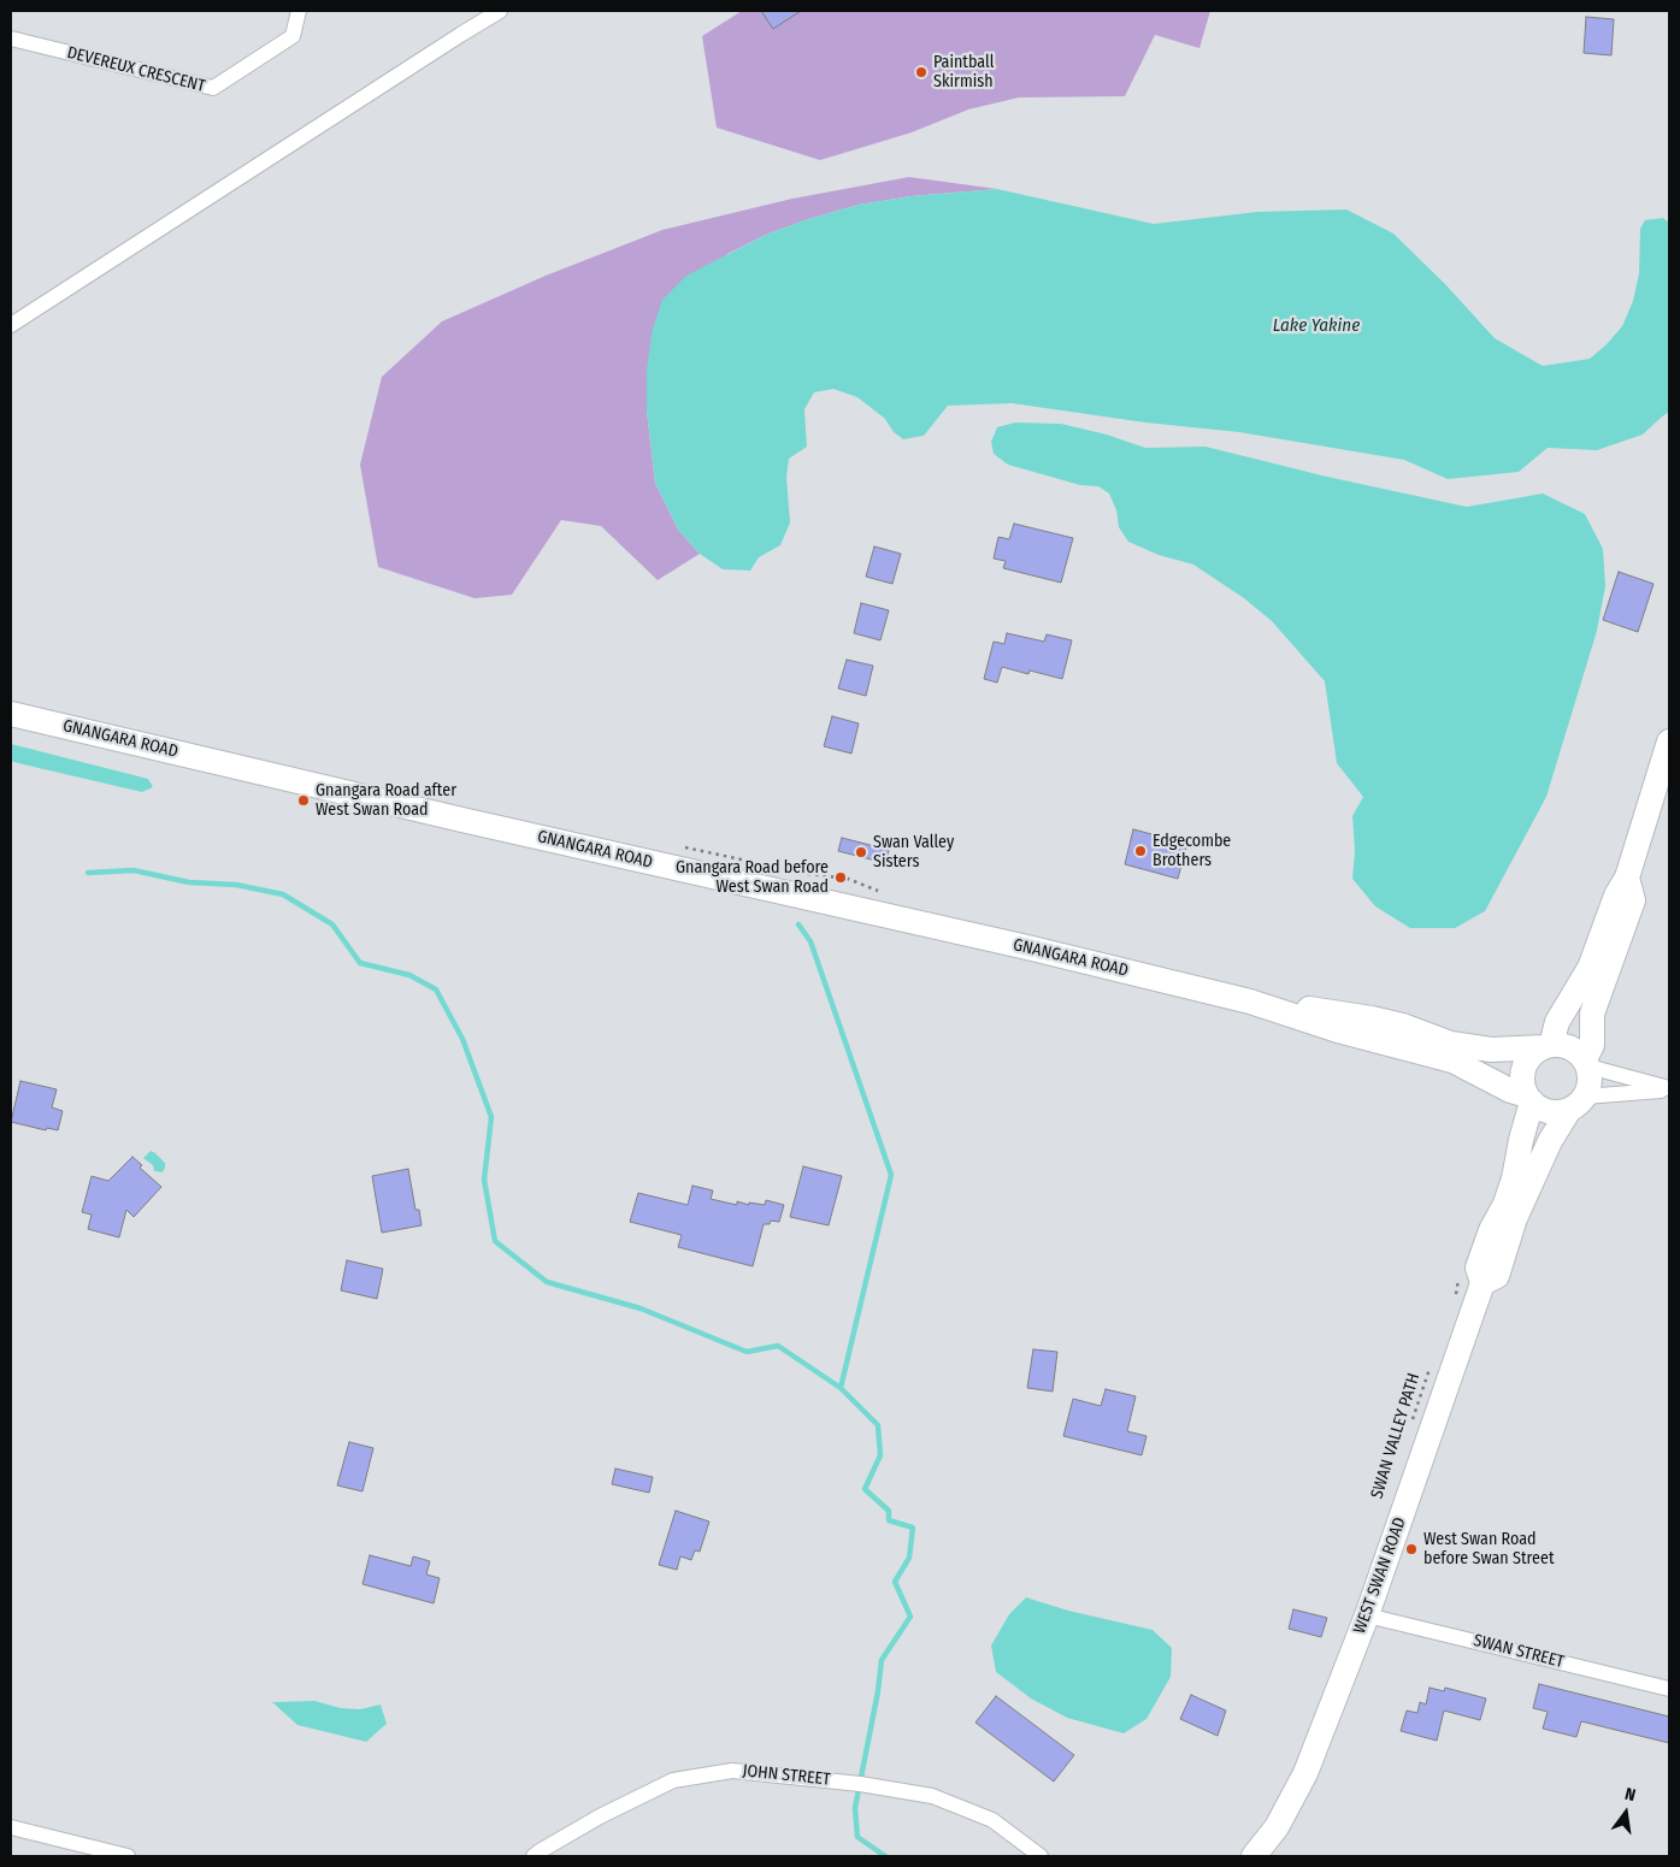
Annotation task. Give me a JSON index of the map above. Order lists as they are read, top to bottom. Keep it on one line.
{"streets":{"main road":["GNANGARA ROAD","WEST SWAN ROAD"],"street":["DEVEREUX CRESCENT","SWAN STREET","JOHN STREET"],"path":["SWAN VALLEY PATH"]},"crossings":[["GNANGARA ROAD","WEST SWAN ROAD"],["WEST SWAN ROAD","SWAN STREET"]],"water":["Lake Yakine"],"places":["Paintball Skirmish","Gnangara Road after West Swan Road","Edgecombe Brothers","Swan Valley Sisters","Gnangara Road before West Swan Road","West Swan Road before Swan Street"],"north":"top"}
